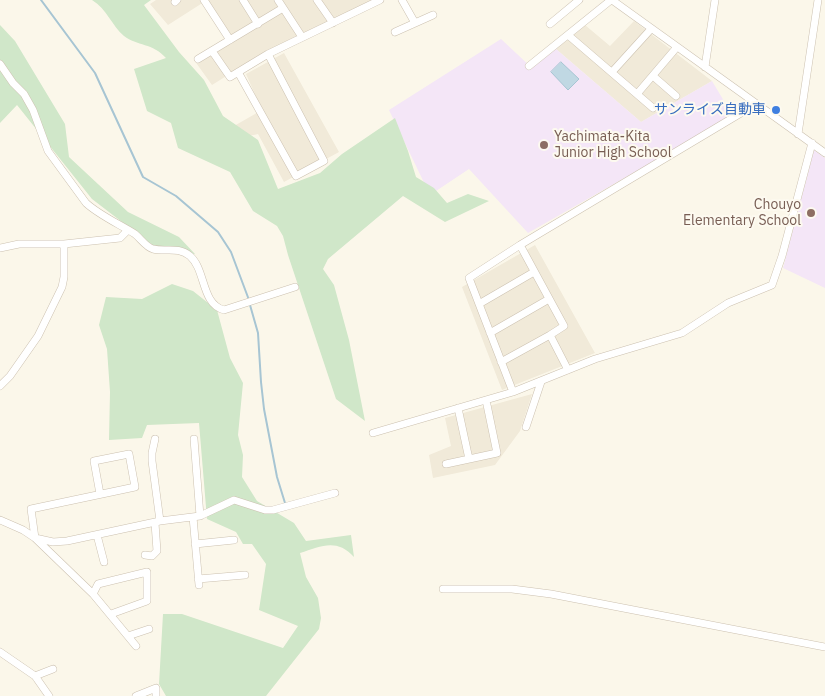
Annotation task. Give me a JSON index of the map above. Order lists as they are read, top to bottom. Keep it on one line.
{"places":["サンライズ自動車","Yachimata-Kita Junior High School","Chouyo Elementary School"]}
